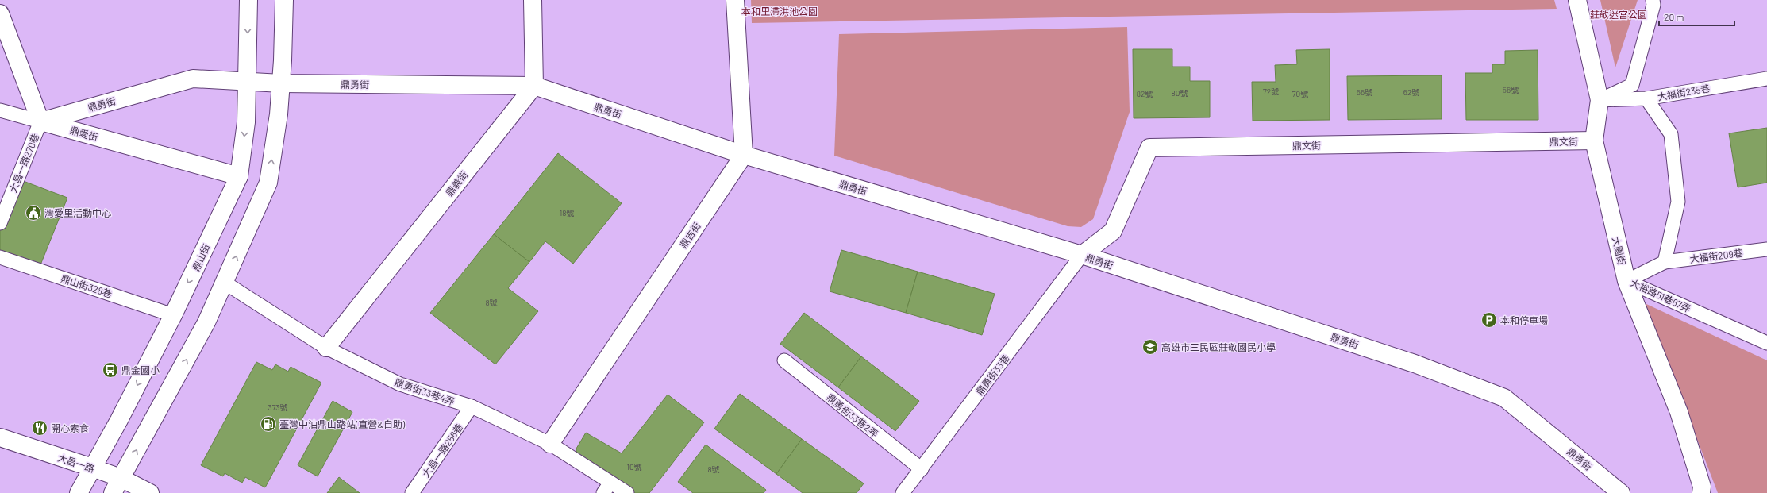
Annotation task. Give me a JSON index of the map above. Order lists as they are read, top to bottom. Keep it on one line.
{"streets":{"street":["鼎勇街","鼎愛街","鼎文街","鼎義街","鼎吉街","大園街","鼎山街","大昌一路"],"lane":["大福街235巷","大昌一路270巷","大福街209巷","鼎山街328巷","大裕路51巷67弄","鼎勇街33巷","鼎勇街33巷4弄","鼎勇街33巷2弄","大昌一路256巷"]},"crossings":[["鼎勇街","鼎愛街"],["鼎勇街","鼎文街"],["鼎勇街","大昌一路270巷"],["鼎勇街","鼎義街"],["鼎勇街","鼎吉街"],["鼎勇街","鼎山街"],["鼎勇街","鼎勇街33巷"],["大福街235巷","大園街"],["鼎愛街","大昌一路270巷"],["鼎愛街","鼎山街"],["鼎文街","大園街"],["鼎文街","鼎勇街33巷"],["鼎義街","鼎勇街33巷4弄"],["鼎吉街","鼎勇街33巷4弄"],["大園街","大裕路51巷67弄"],["大福街209巷","大裕路51巷67弄"],["鼎山街","鼎山街328巷"],["鼎山街","大昌一路"],["鼎勇街33巷","鼎勇街33巷2弄"],["鼎勇街33巷4弄","大昌一路256巷"]],"parks":["本和里滯洪池公園","莊敬迷宮公園"],"places":{"public building":["灣愛里活動中心"],"parking":["本和停車場"],"school or university":["高雄市三民區莊敬國民小學"],"bus stop":["鼎金國小"],"fuel station":["臺灣中油鼎山路站(直營&自助)"],"restaurant":["開心素食"]},"house_numbers":["56號","72號","66號","62號","80號","82號","70號","18號","8號","373號","10號","8號"],"scale_bar":"20 m"}
